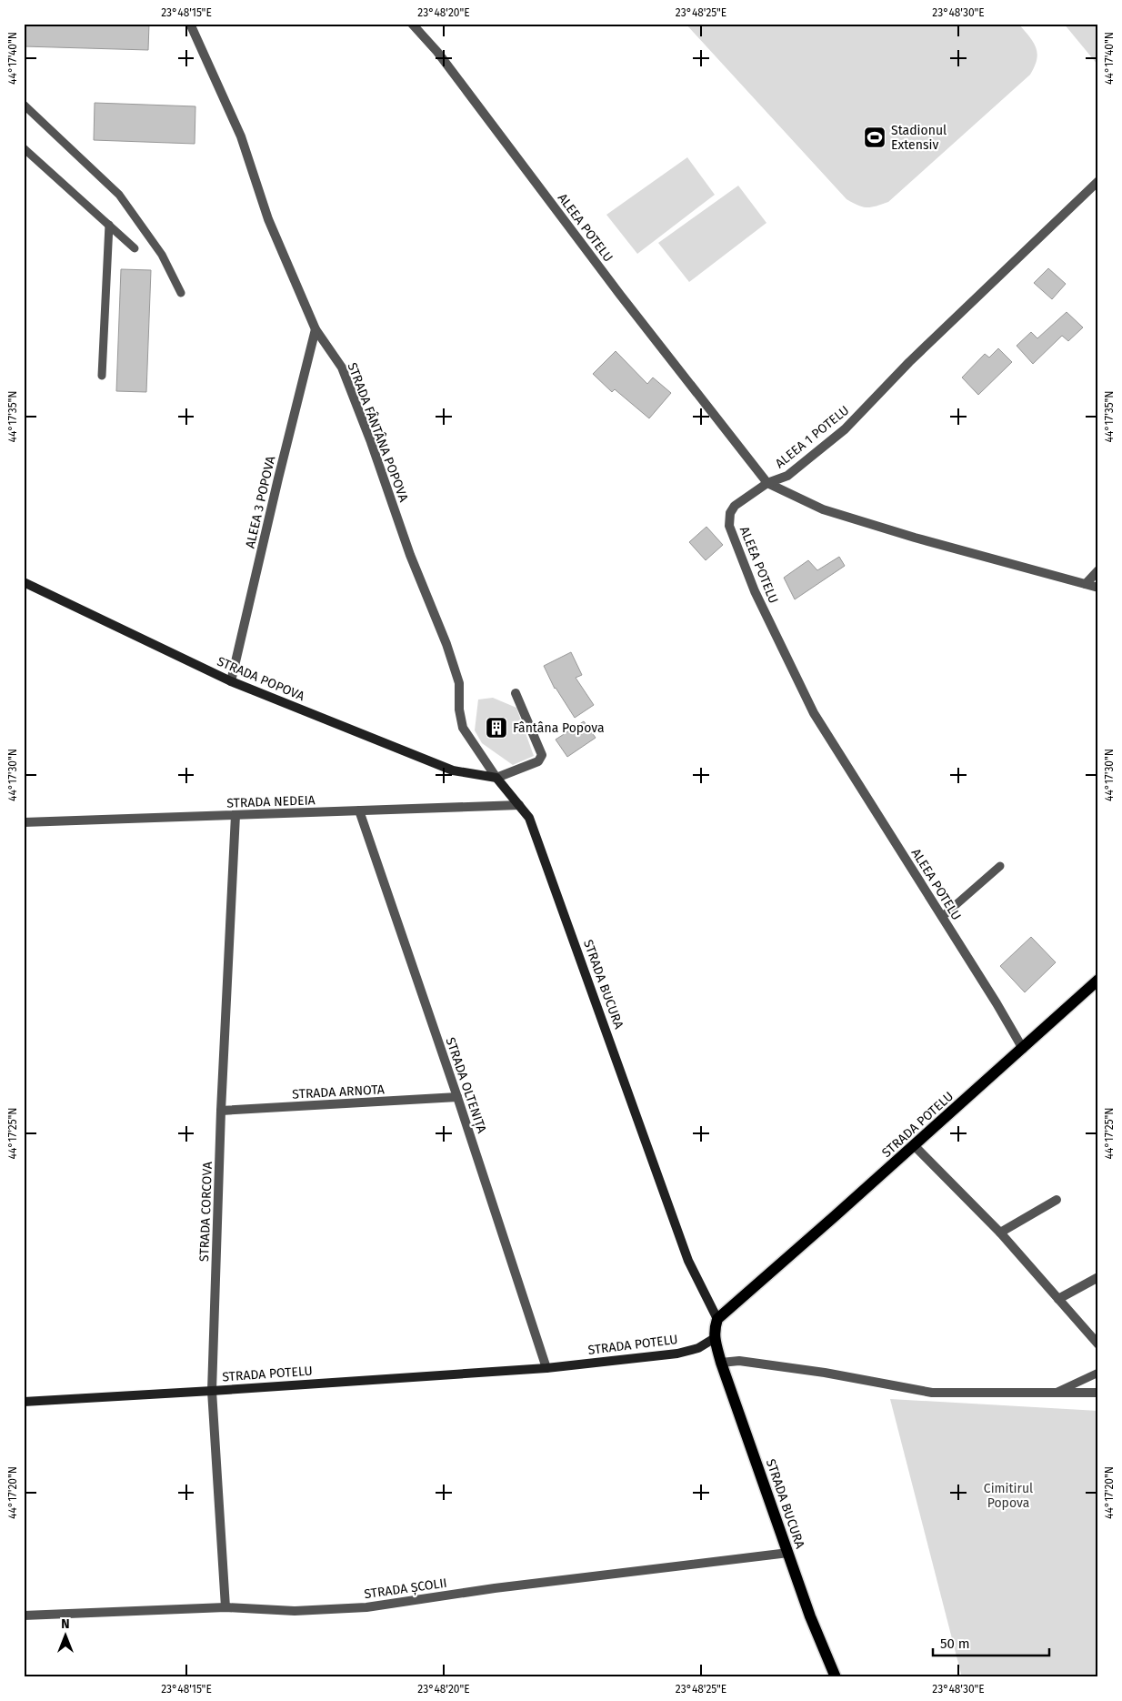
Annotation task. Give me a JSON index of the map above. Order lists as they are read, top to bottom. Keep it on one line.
{"streets":{"main road":["STRADA BUCURA","STRADA POTELU"],"street":["ALEEA POTELU","STRADA FÂNTÂNA POPOVA","ALEEA 1 POTELU","ALEEA 3 POPOVA","STRADA POPOVA","STRADA NEDEIA","STRADA OLTENIȚA","STRADA ARNOTA","STRADA CORCOVA","STRADA ȘCOLII"]},"crossings":[["ALEEA POTELU","ALEEA 1 POTELU"],["ALEEA POTELU","STRADA POTELU"],["STRADA FÂNTÂNA POPOVA","ALEEA 3 POPOVA"],["STRADA FÂNTÂNA POPOVA","STRADA POPOVA"],["STRADA FÂNTÂNA POPOVA","STRADA BUCURA"],["ALEEA 3 POPOVA","STRADA POPOVA"],["STRADA POPOVA","STRADA BUCURA"],["STRADA NEDEIA","STRADA BUCURA"],["STRADA NEDEIA","STRADA OLTENIȚA"],["STRADA NEDEIA","STRADA CORCOVA"],["STRADA BUCURA","STRADA POTELU"],["STRADA BUCURA","STRADA ȘCOLII"],["STRADA OLTENIȚA","STRADA ARNOTA"],["STRADA OLTENIȚA","STRADA POTELU"],["STRADA ARNOTA","STRADA CORCOVA"],["STRADA POTELU","STRADA CORCOVA"],["STRADA CORCOVA","STRADA ȘCOLII"]],"parks":["Cimitirul Popova"],"places":{"sports":["Stadionul Extensiv"],"building":["Fântâna Popova"]},"scale_bar":"50 m","north":"top","coordinates":["23°48'15\"E","23°48'20\"E","23°48'25\"E","23°48'30\"E","44°17'40\"N","44°17'35\"N","44°17'30\"N","44°17'25\"N","44°17'20\"N"]}
